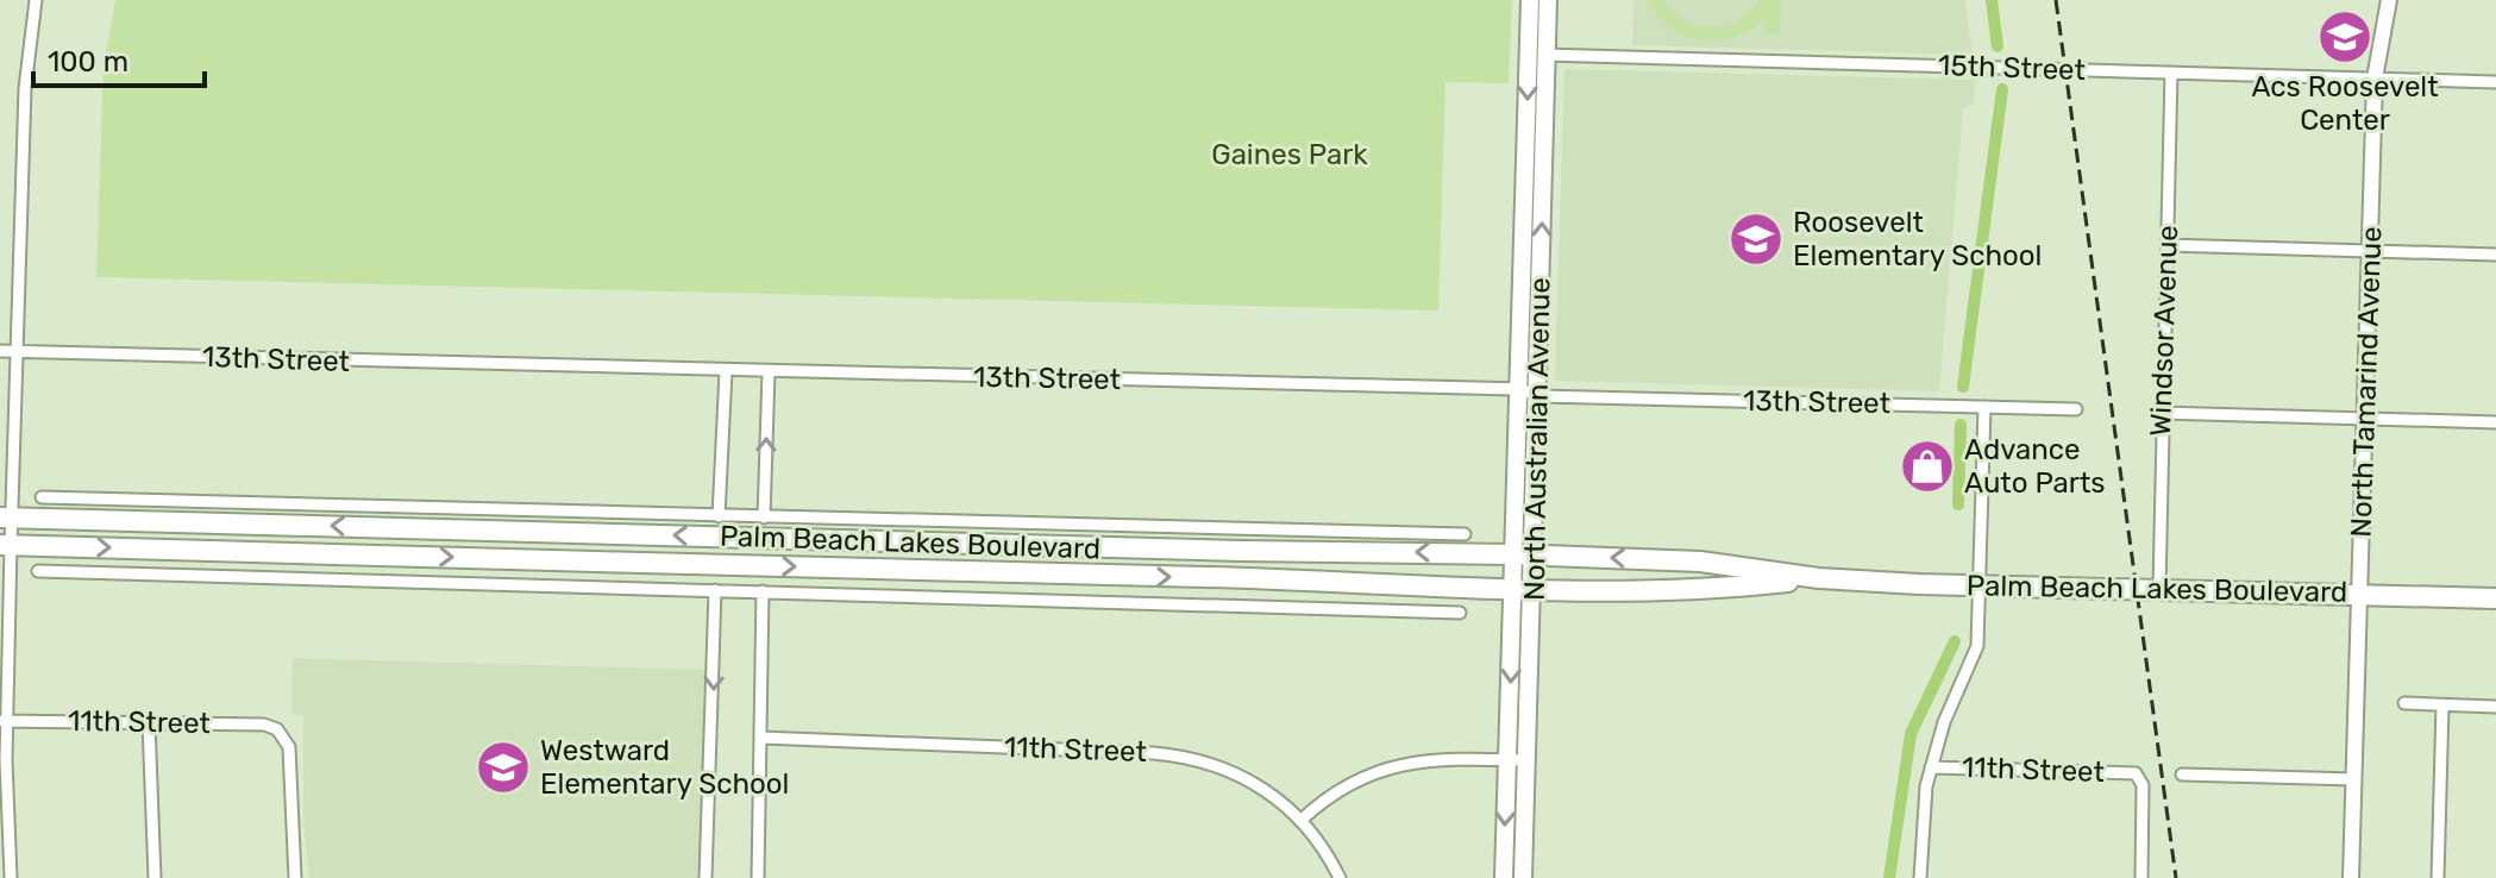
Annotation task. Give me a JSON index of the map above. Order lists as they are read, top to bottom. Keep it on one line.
{"streets":{"main road":["North Australian Avenue","Palm Beach Lakes Boulevard"],"street":["15th Street","Windsor Avenue","13th Street","North Tamarind Avenue","11th Street"]},"crossings":[["15th Street","Windsor Avenue"],["15th Street","North Tamarind Avenue"],["15th Street","North Australian Avenue"],["Windsor Avenue","Palm Beach Lakes Boulevard"],["13th Street","North Australian Avenue"],["North Tamarind Avenue","Palm Beach Lakes Boulevard"],["North Australian Avenue","Palm Beach Lakes Boulevard"]],"parks":["Gaines Park"],"places":{"school or university":["Acs Roosevelt Center","Roosevelt Elementary School","Westward Elementary School"],"shop":["Advance Auto Parts"]},"scale_bar":"100 m"}
